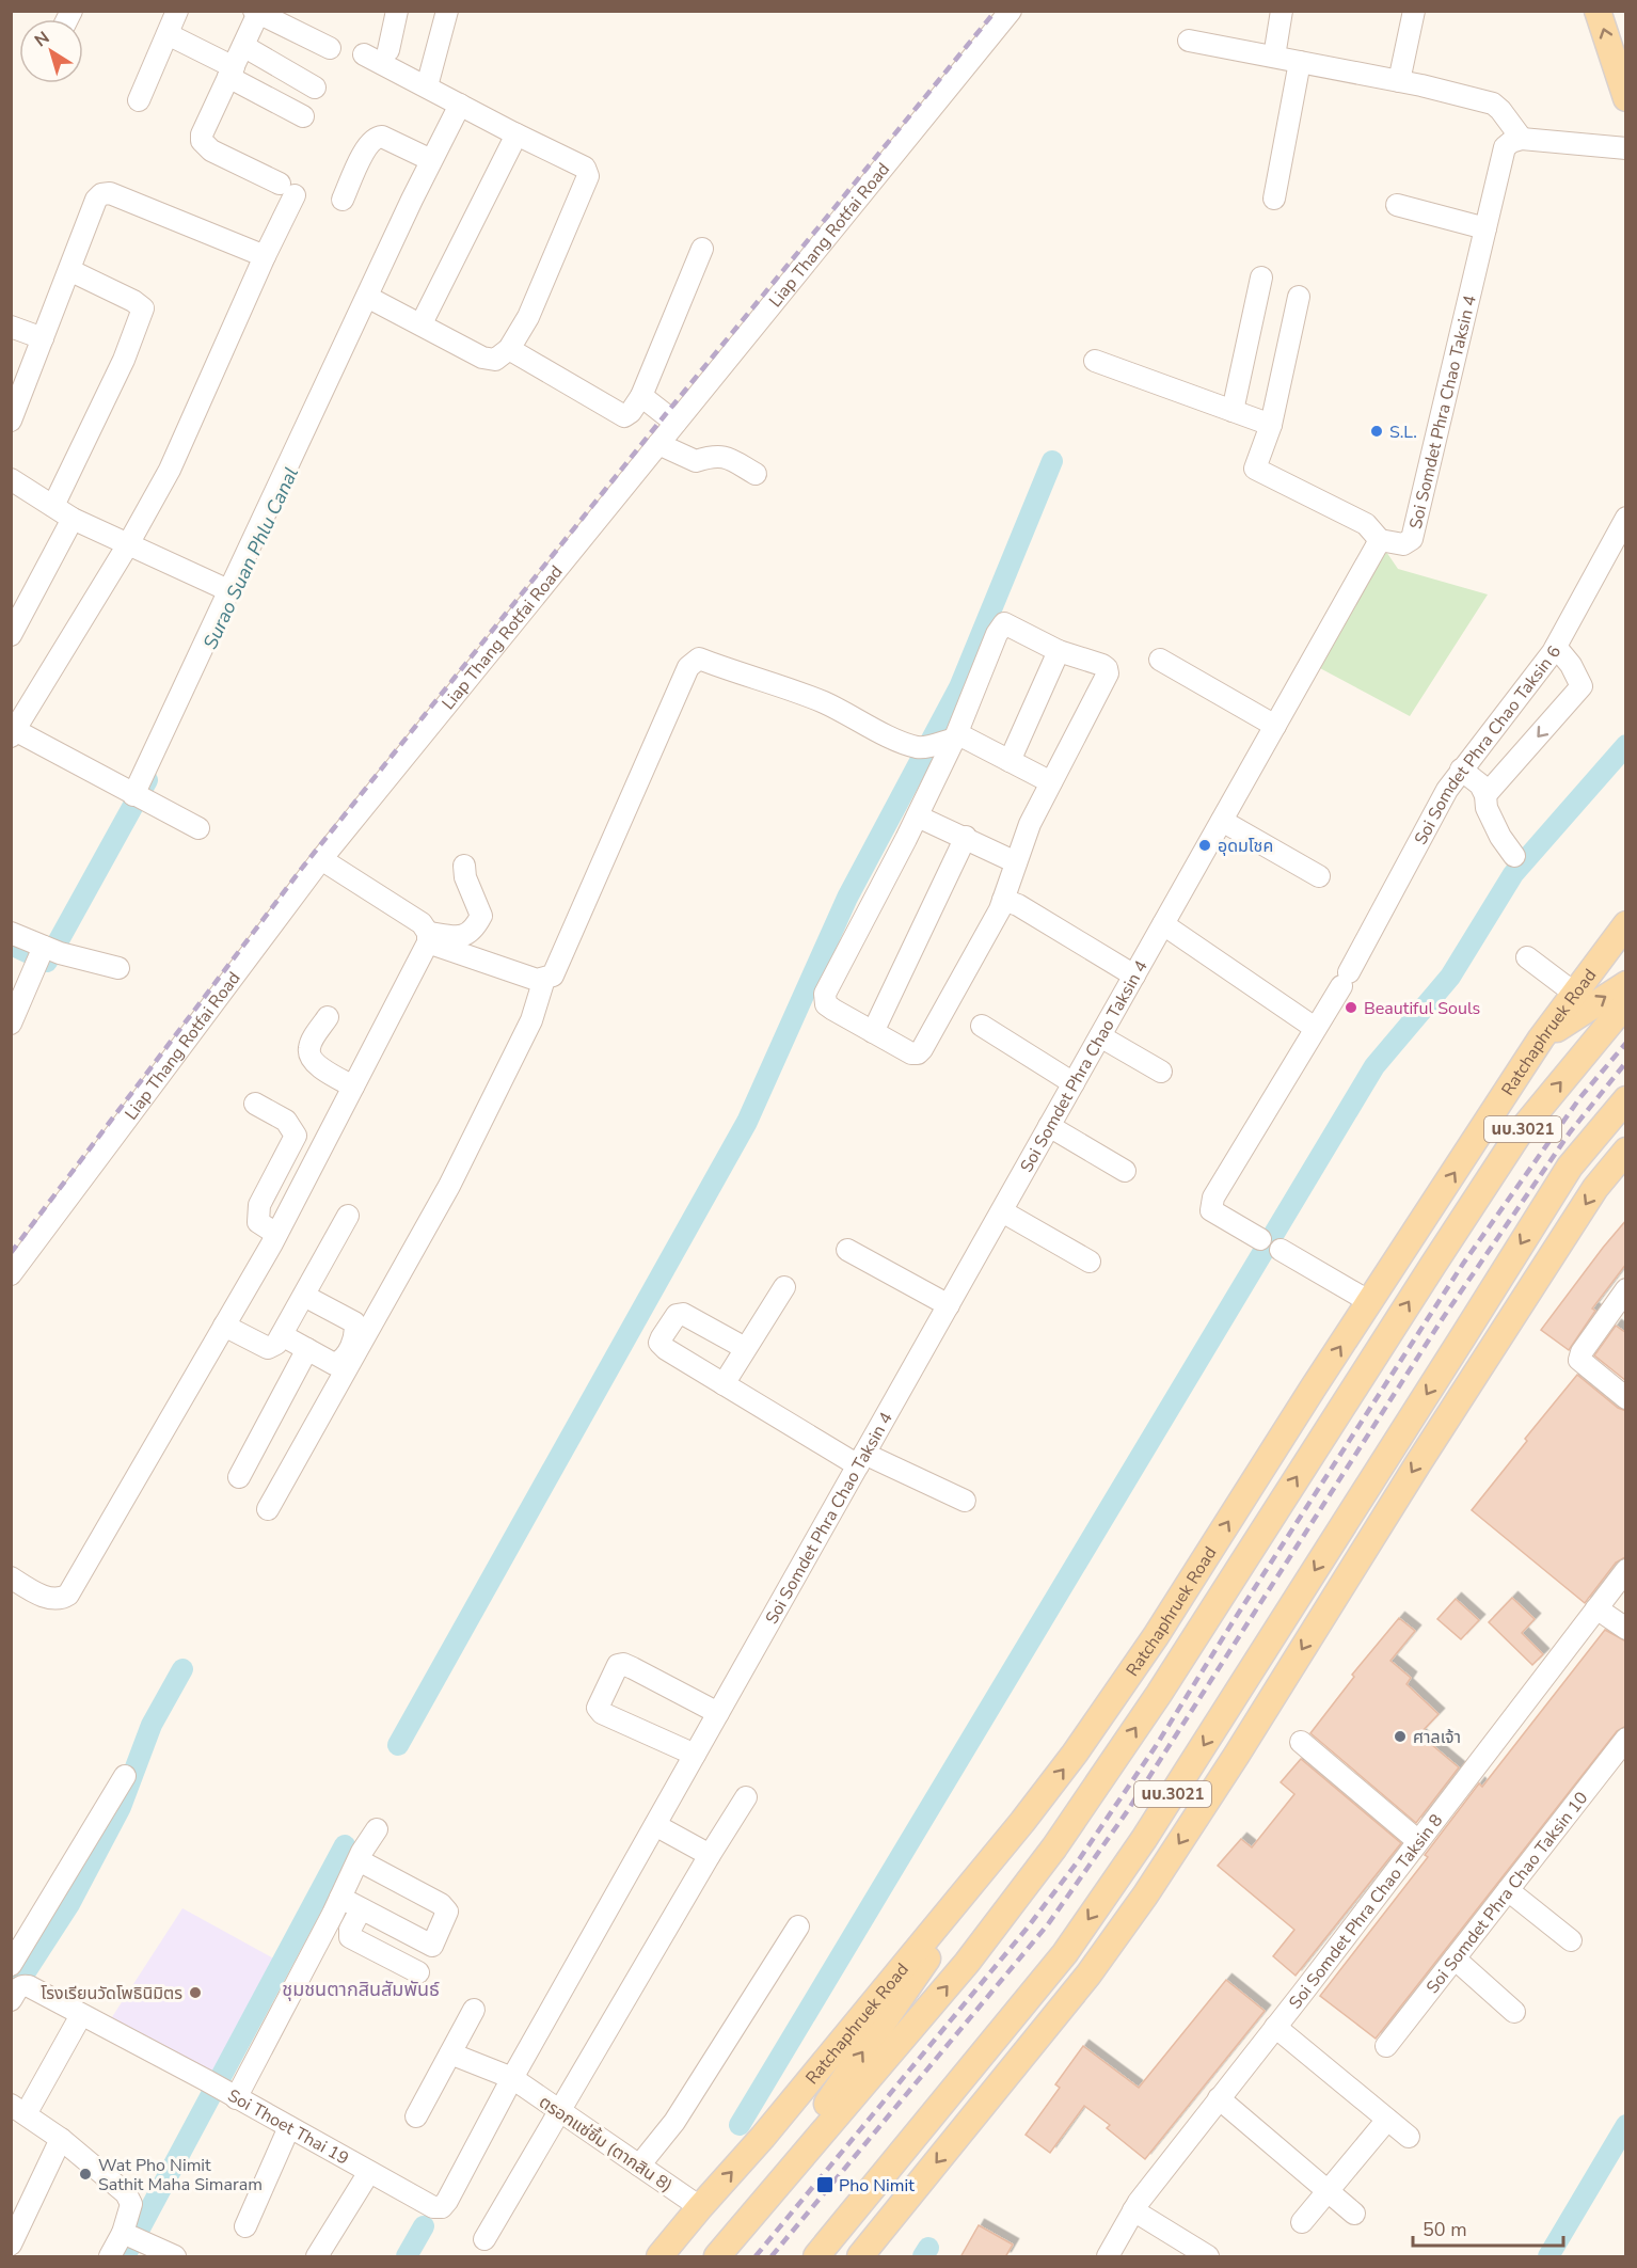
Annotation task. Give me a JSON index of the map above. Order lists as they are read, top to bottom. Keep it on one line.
{"streets":{"main road":["Ratchaphruek Road","นบ.3021"],"street":["Liap Thang Rotfai Road","Soi Somdet Phra Chao Taksin 4","Soi Somdet Phra Chao Taksin 6","Soi Somdet Phra Chao Taksin 10","Soi Somdet Phra Chao Taksin 8","Soi Thoet Thai 19","ตรอกแซ่ซิ้ม (ตากสิน 8)"]},"crossings":[["Soi Somdet Phra Chao Taksin 4","Soi Thoet Thai 19"],["Soi Somdet Phra Chao Taksin 4","ตรอกแซ่ซิ้ม (ตากสิน 8)"],["Ratchaphruek Road","ตรอกแซ่ซิ้ม (ตากสิน 8)"],["Soi Thoet Thai 19","ตรอกแซ่ซิ้ม (ตากสิน 8)"]],"districts":["ชุมชนตากสินสัมพันธ์"],"water":["Surao Suan Phlu Canal"],"places":{"other":["S.L.","อุดมโชค","Beautiful Souls","ศาลเจ้า","โรงเรียนวัดโพธินิมิตร","Wat Pho Nimit Sathit Maha Simaram"],"transit":["Pho Nimit"]},"scale_bar":"50 m","north":"top left"}
